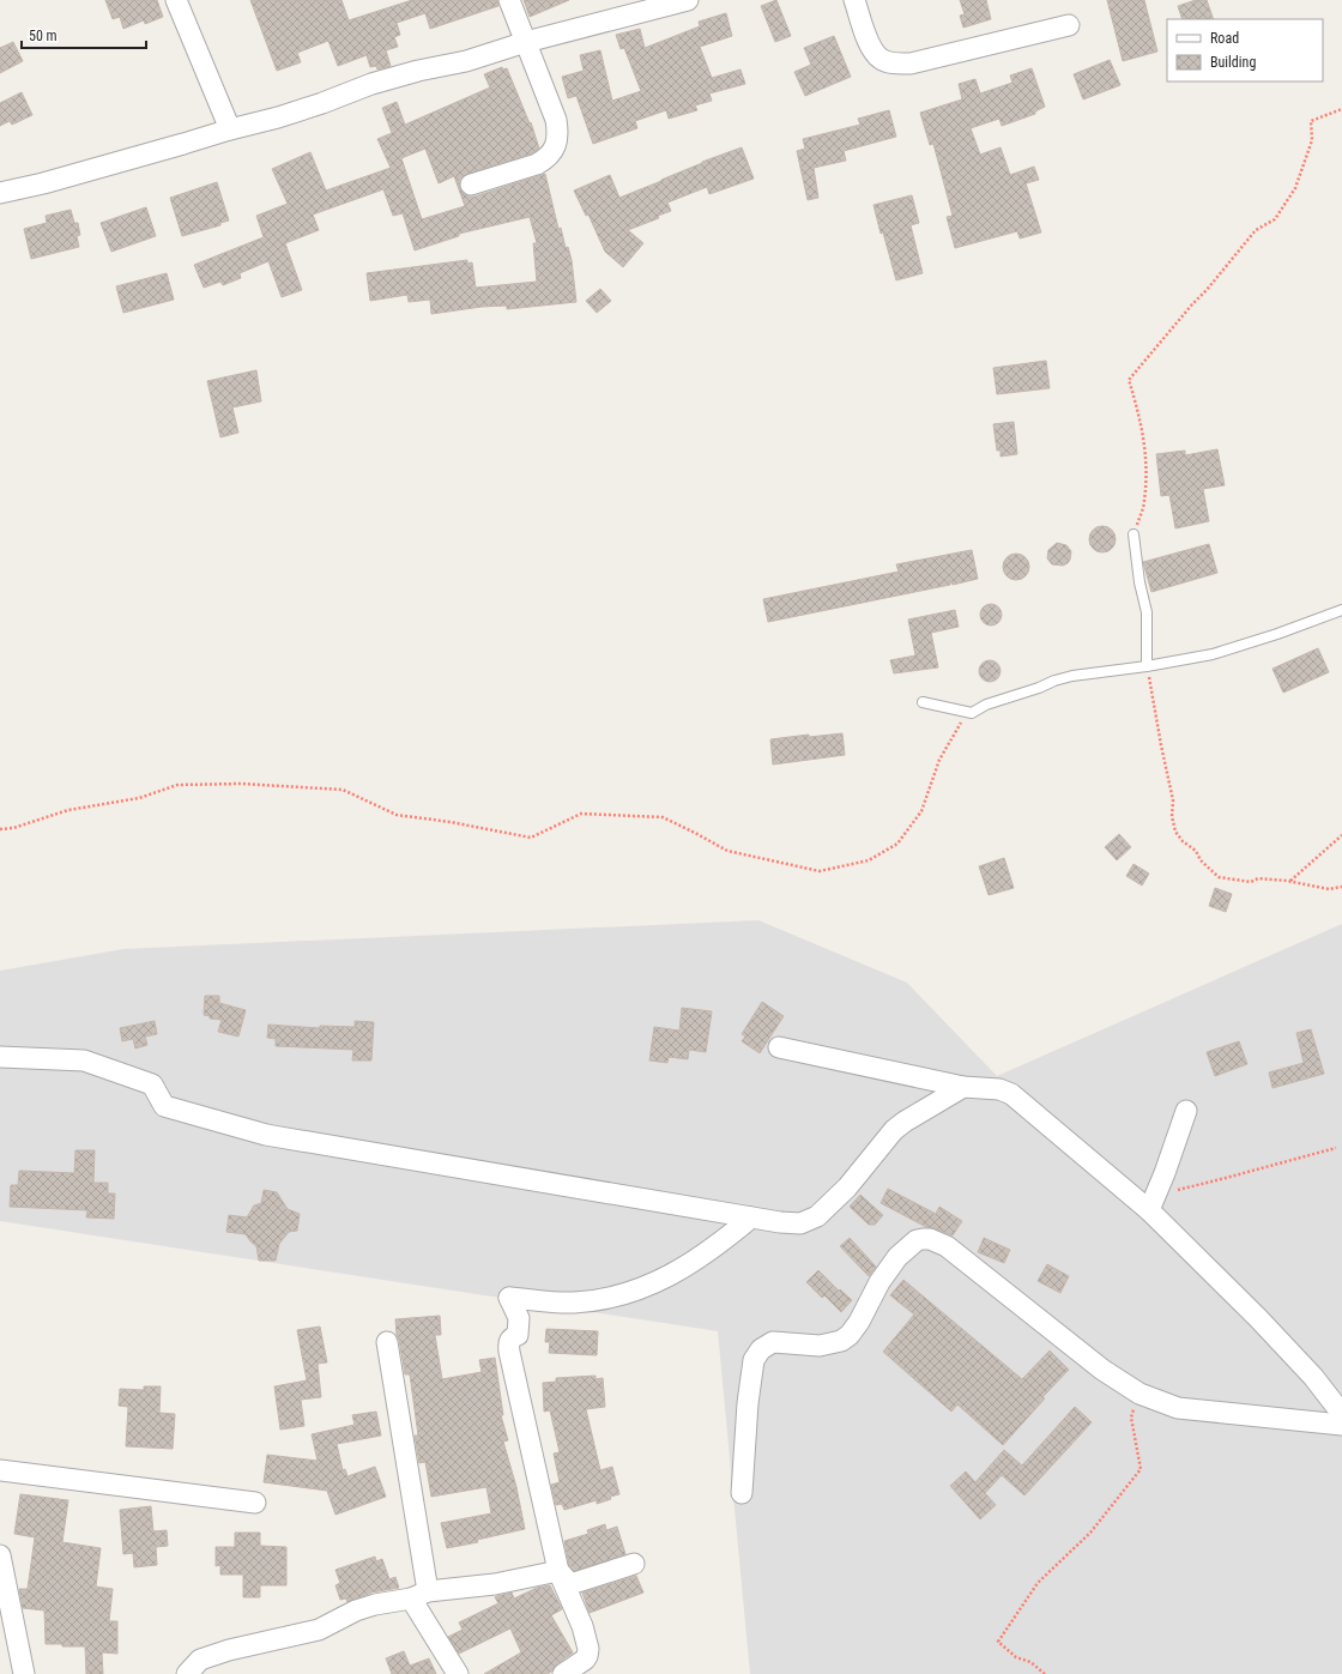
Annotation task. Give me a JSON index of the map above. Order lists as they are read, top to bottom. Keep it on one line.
{"legend":["Road","Building"],"scale_bar":"50 m"}
